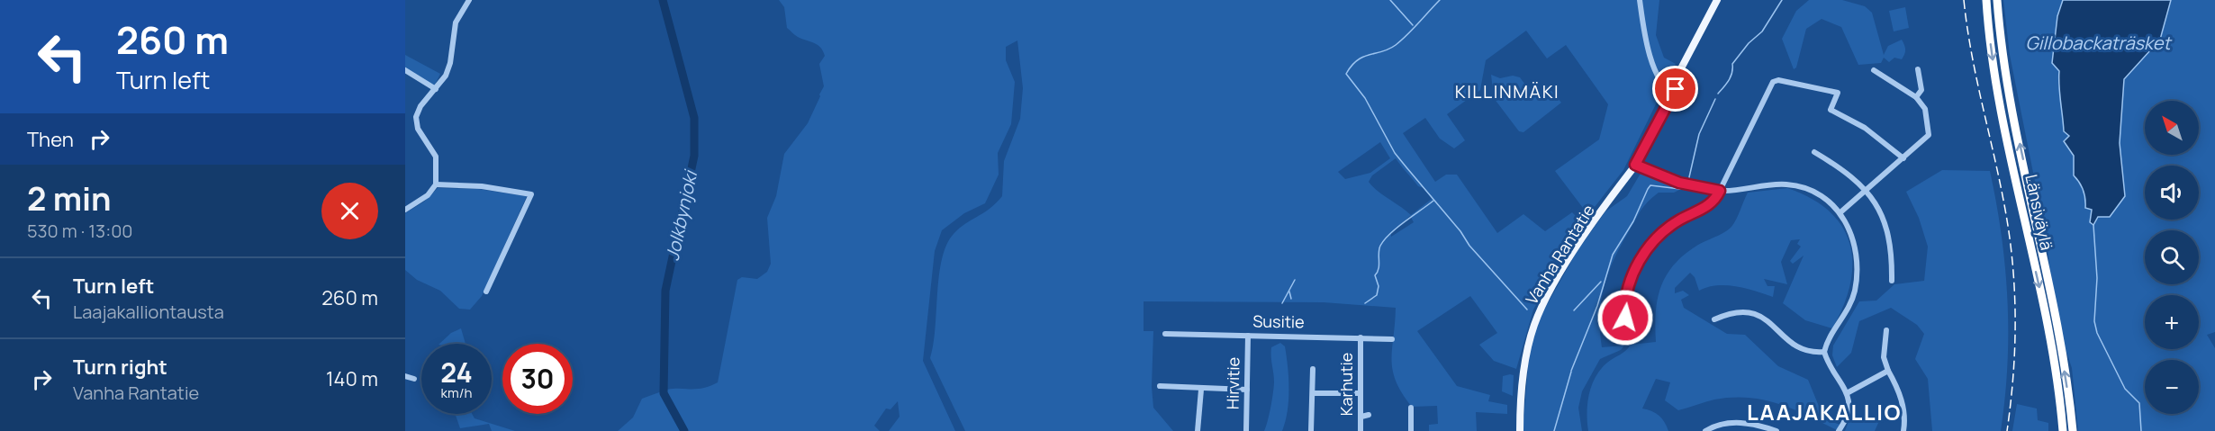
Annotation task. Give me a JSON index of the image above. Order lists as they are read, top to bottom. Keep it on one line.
{"streets":{"highway":["Länsiväylä"],"main road":["Vanha Rantatie"],"street":["Susitie","Hirvitie","Karhutie"]},"crossings":[["Susitie","Hirvitie"],["Susitie","Karhutie"]],"districts":["KILLINMÄKI","LAAJAKALLIO"],"water":["Gillobackaträsket","Jolkbynjoki"],"north":"top left","page":{"turn":["260 m","Turn left"],"map_buttons":["+","−"],"then":"Then","heading":["2 min","530 m · 13:00"],"list":[{"name":"Turn left","note":"Laajakalliontausta","value":"260 m"},{"name":"Turn right","note":"Vanha Rantatie","value":"140 m"}],"speed":"24 km/h","limit":"30"}}
